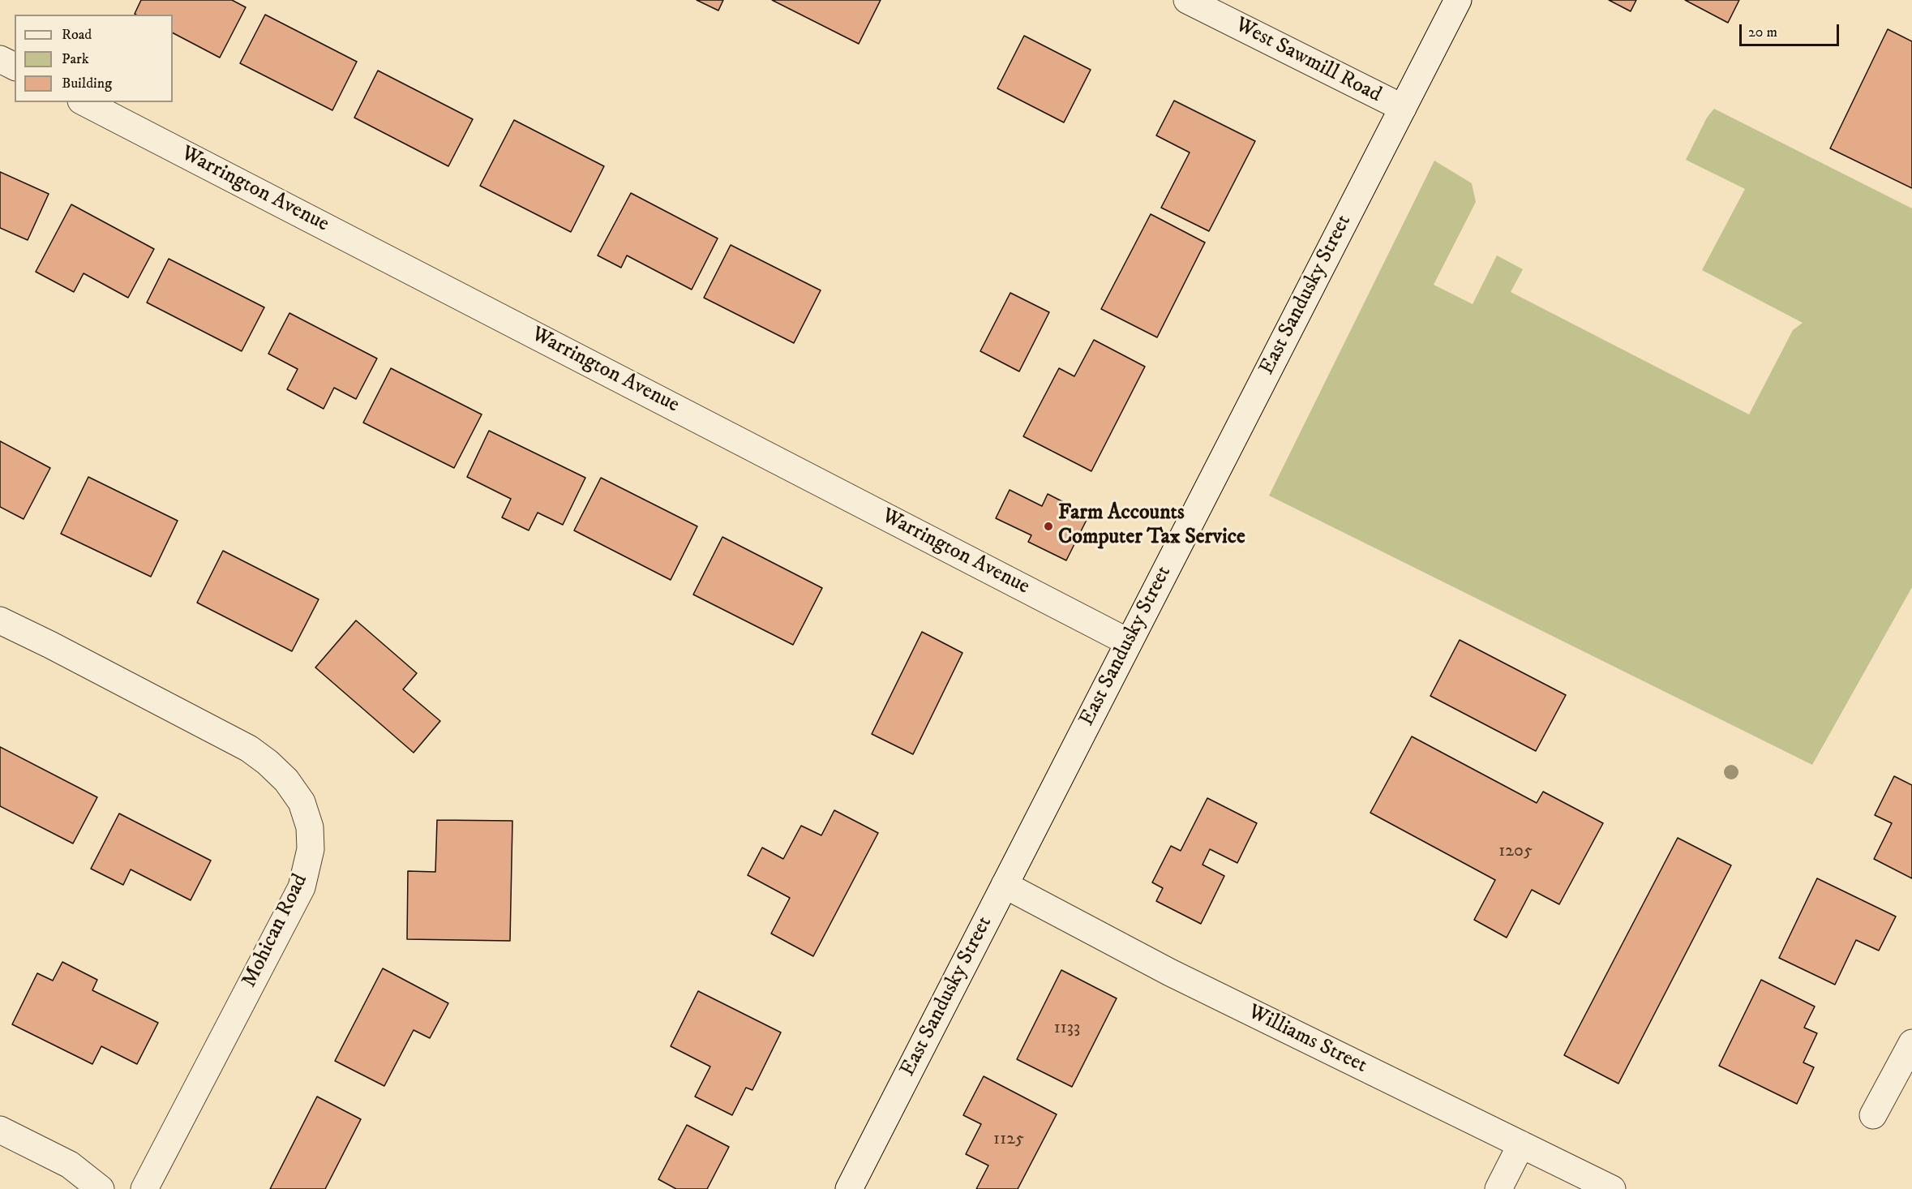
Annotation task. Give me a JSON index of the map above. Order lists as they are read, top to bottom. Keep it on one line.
{"streets":{"street":["West Sawmill Road","Warrington Avenue","East Sandusky Street","Mohican Road","Williams Street"]},"crossings":[["West Sawmill Road","East Sandusky Street"],["Warrington Avenue","East Sandusky Street"],["East Sandusky Street","Williams Street"]],"places":["Farm Accounts Computer Tax Service"],"house_numbers":["1205","1133","1125"],"legend":["Road","Park","Building"],"scale_bar":"20 m"}
